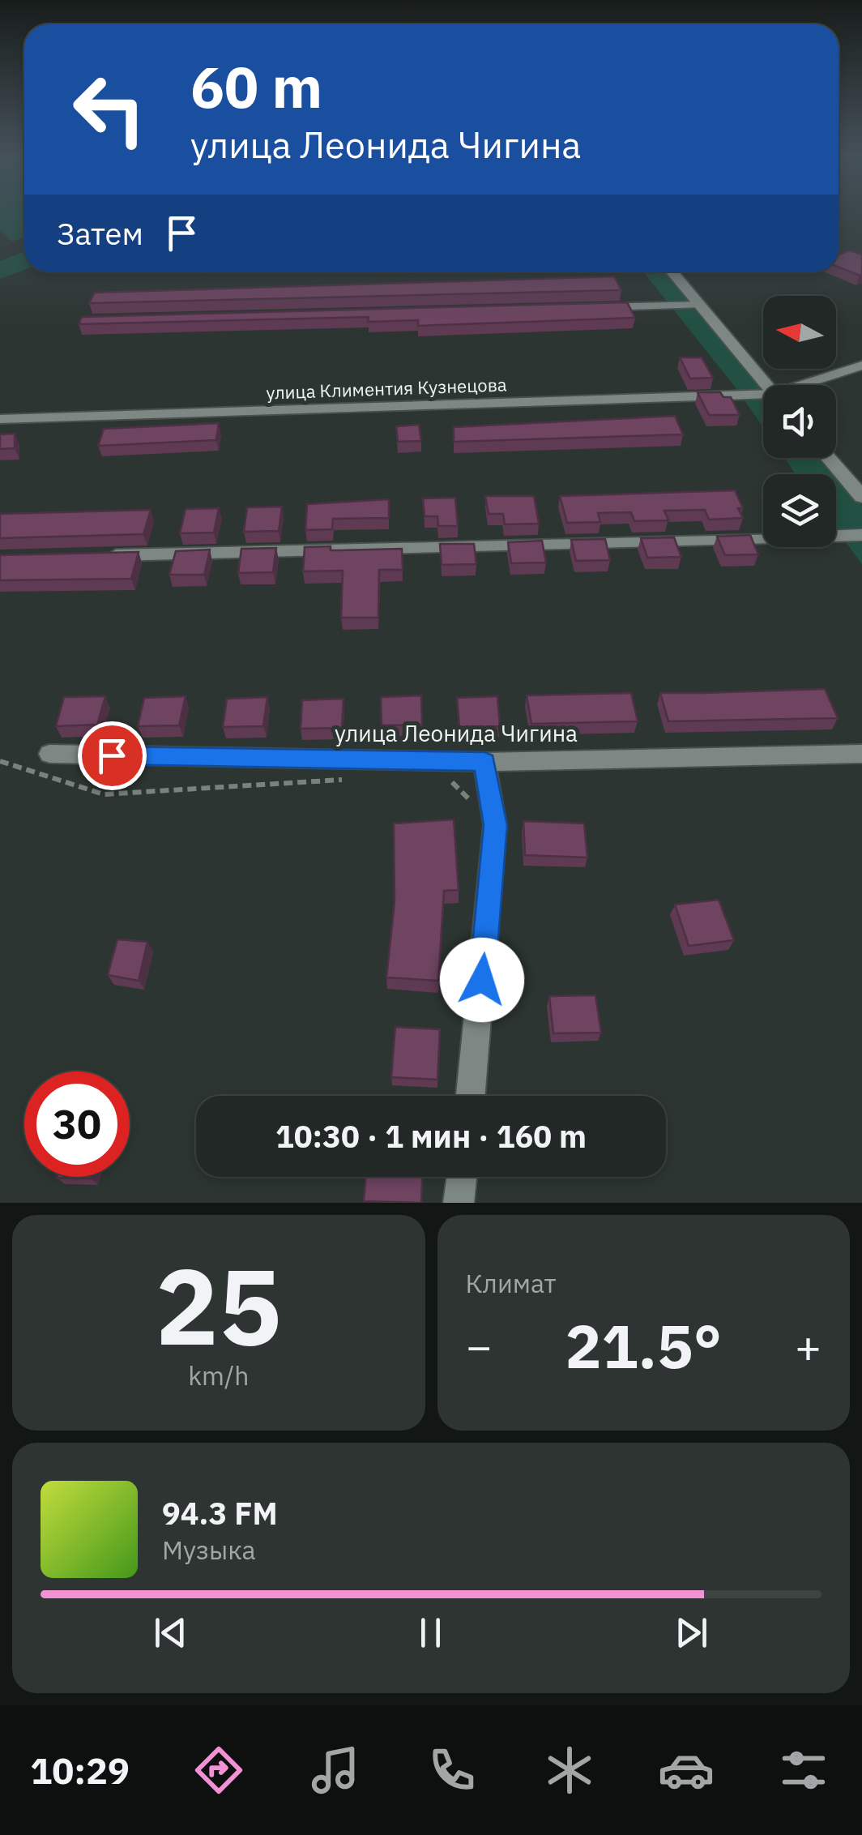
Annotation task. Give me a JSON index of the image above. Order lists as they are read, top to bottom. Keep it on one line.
{"streets":{"street":["улица Климентия Кузнецова","улица Леонида Чигина"]},"north":"left","page":{"turn":["60 m","улица Леонида Чигина"],"then":"Затем","limit":"30","trip":"10:30 · 1 мин · 160 m","tile":[["25","km/h"],"Климат"],"heat":["−","21.5°","+"],"song":["94.3 FM","Музыка"],"tabs":"10:29"}}
